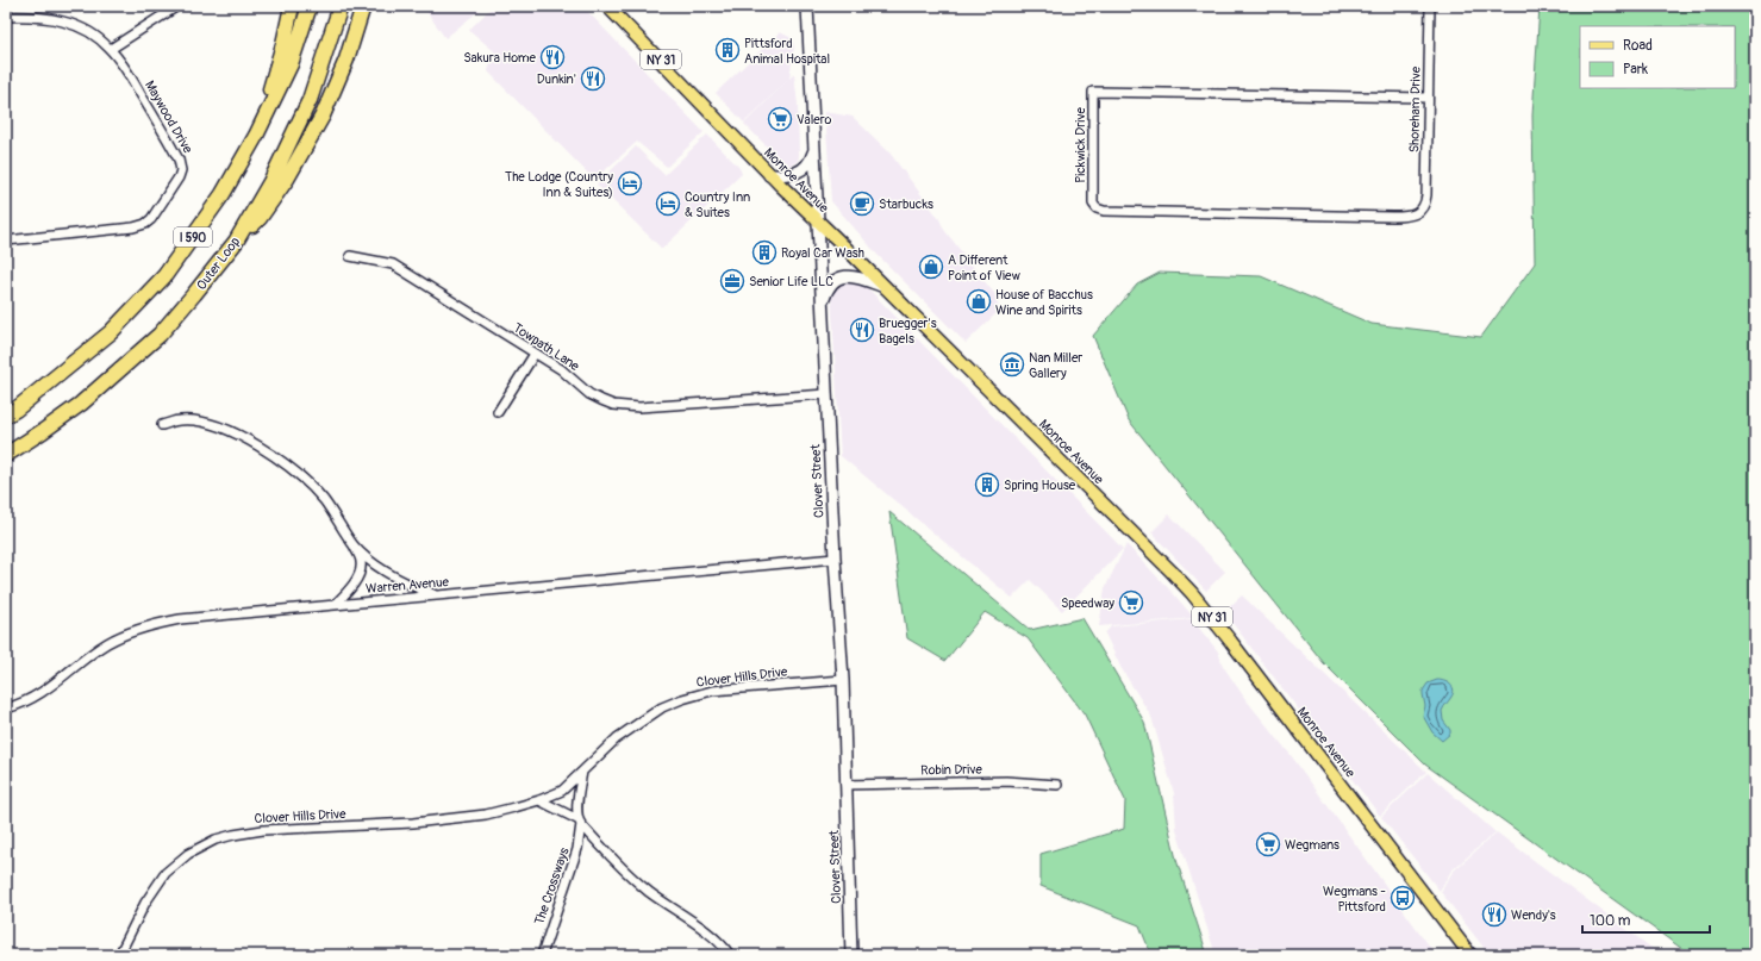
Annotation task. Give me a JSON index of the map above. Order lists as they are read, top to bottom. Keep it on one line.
{"streets":{"highway":["I 590","Outer Loop"],"main road":["NY 31","Monroe Avenue","Clover Street"],"street":["Shoreham Drive","Maywood Drive","Pickwick Drive","Towpath Lane","Warren Avenue","Clover Hills Drive","Robin Drive","The Crossways"]},"crossings":[["Shoreham Drive","Pickwick Drive"],["Monroe Avenue","Clover Street"],["Towpath Lane","Clover Street"],["Clover Street","Warren Avenue"],["Clover Street","Clover Hills Drive"],["Clover Street","Robin Drive"]],"places":{"building":["Pittsford Animal Hospital","Royal Car Wash","Spring House"],"restaurant":["Sakura Home","Dunkin'","Bruegger's Bagels","Wendy's"],"supermarket":["Valero","Speedway","Wegmans"],"hotel":["The Lodge (Country Inn & Suites)","Country Inn & Suites"],"cafe":["Starbucks"],"shop":["A Different Point of View","House of Bacchus Wine and Spirits"],"office":["Senior Life LLC"],"museum":["Nan Miller Gallery"],"bus stop":["Wegmans - Pittsford"]},"legend":["Road","Park"],"scale_bar":"100 m"}
